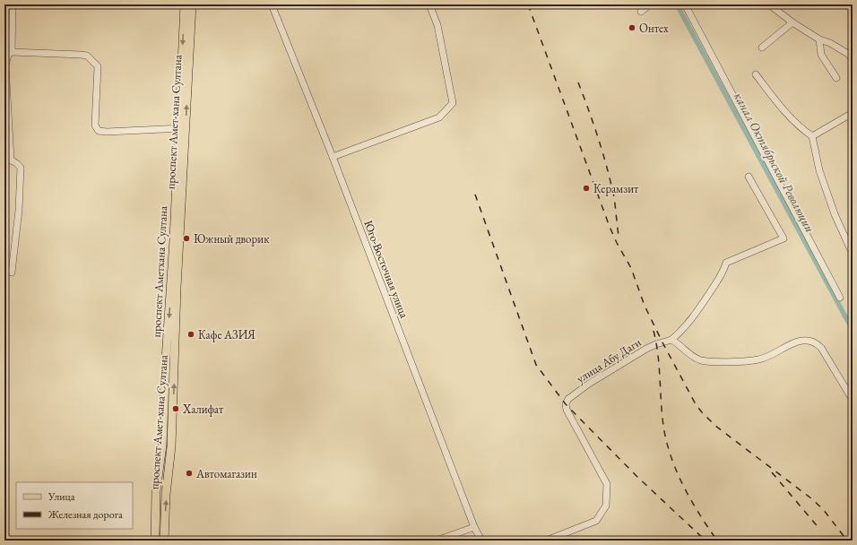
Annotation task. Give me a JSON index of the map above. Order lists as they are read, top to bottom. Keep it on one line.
{"streets":{"main road":["проспект Амет-хана Султана","проспект Аметхана Султана"],"street":["Юго-Восточная улица","улица Абу Даги"]},"crossings":[["проспект Амет-хана Султана","проспект Аметхана Султана"]],"one_way":["проспект Амет-хана Султана","проспект Аметхана Султана"],"water":["канал Октябрьской Революции"],"places":["Онтех","Керамзит","Южный дворик","Кафе АЗИЯ","Халифат","Автомагазин"],"legend":["Улица","Железная дорога"]}
